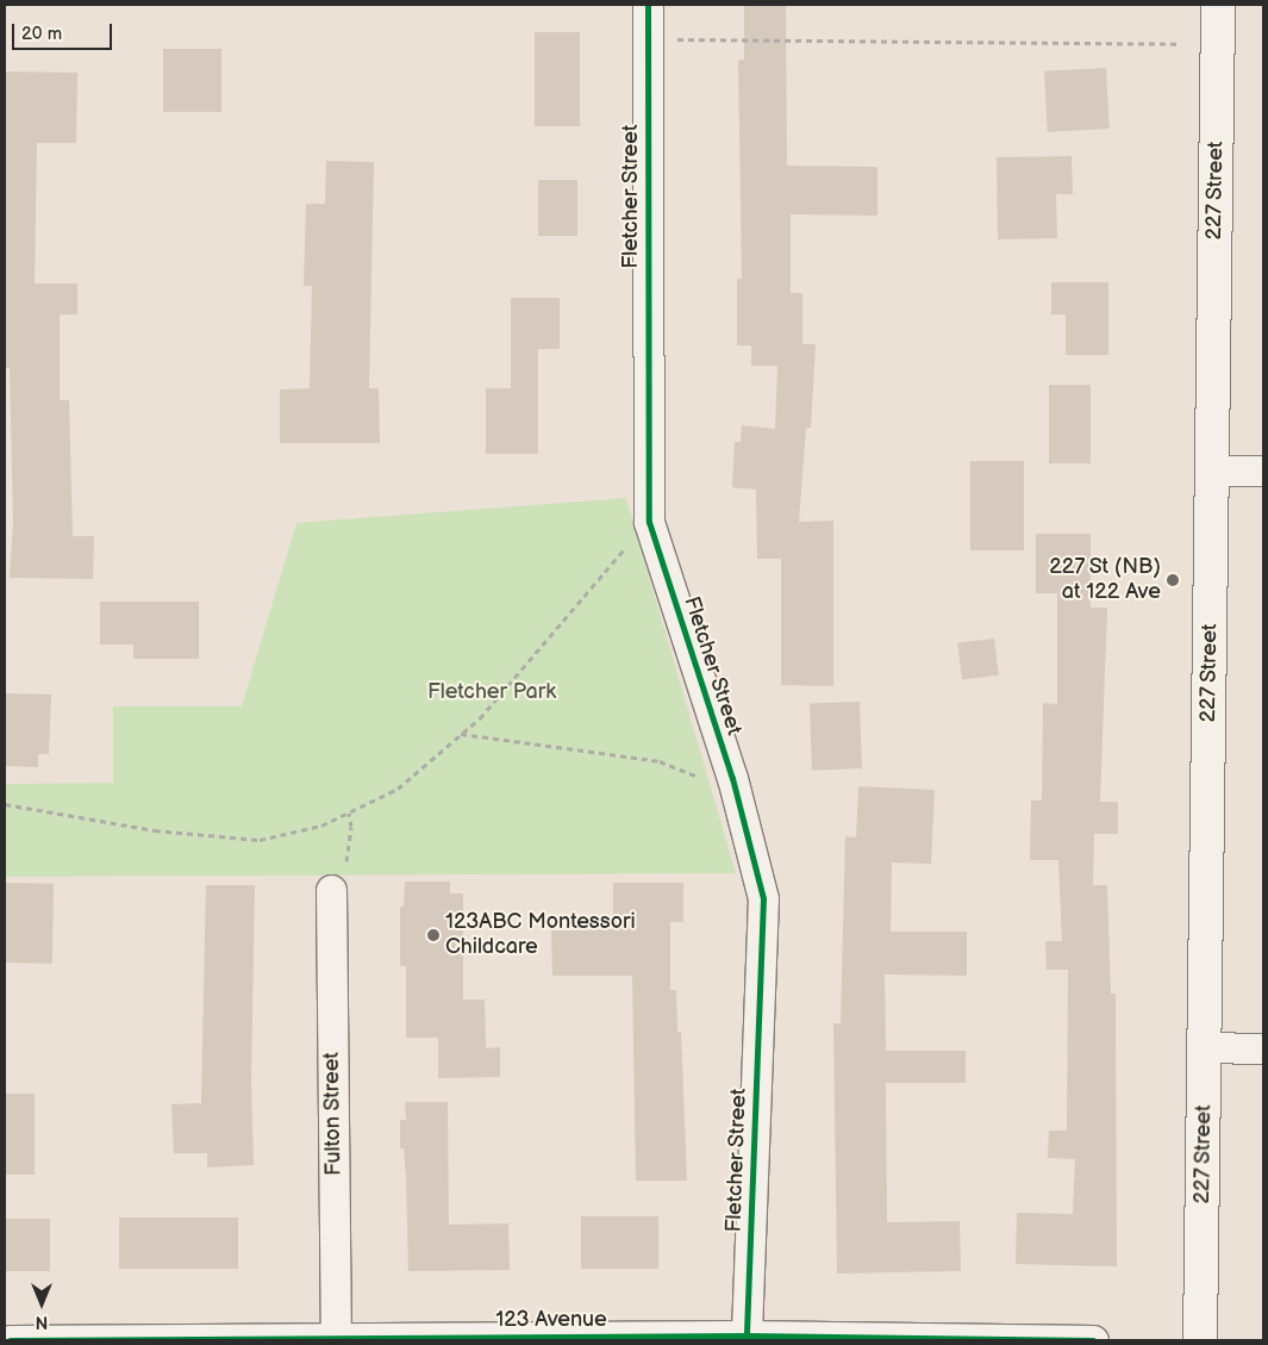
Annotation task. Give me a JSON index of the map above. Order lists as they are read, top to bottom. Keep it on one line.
{"streets":{"main road":["227 Street"],"street":["Fletcher Street","Fulton Street","123 Avenue"]},"crossings":[["Fletcher Street","123 Avenue"],["Fulton Street","123 Avenue"]],"parks":["Fletcher Park"],"places":["227 St (NB) at 122 Ave","123ABC Montessori Childcare"],"scale_bar":"20 m","north":"bottom"}
